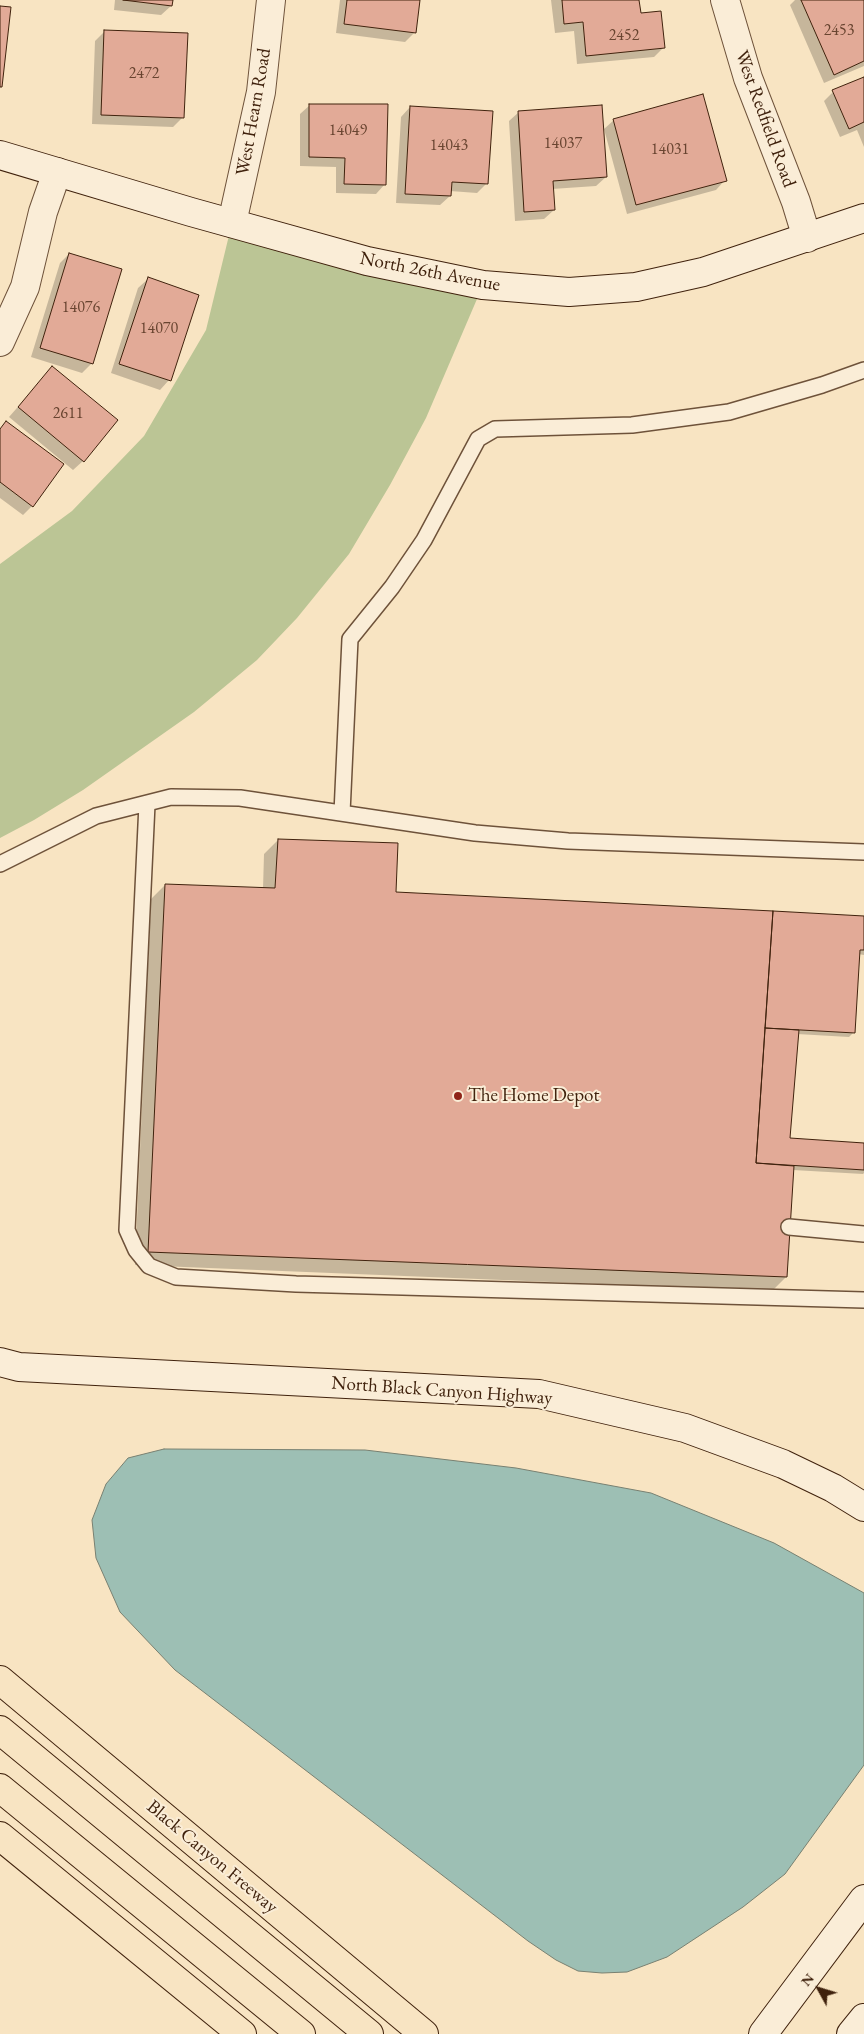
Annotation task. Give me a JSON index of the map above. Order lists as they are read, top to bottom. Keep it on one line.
{"streets":{"highway":["Black Canyon Freeway"],"street":["West Hearn Road","West Redfield Road","North 26th Avenue","North Black Canyon Highway"]},"crossings":[["West Hearn Road","North 26th Avenue"],["West Redfield Road","North 26th Avenue"]],"places":["The Home Depot"],"house_numbers":["2453","2452","2472","14049","14037","14043","14031","14076","14070","2611"],"north":"top left"}
